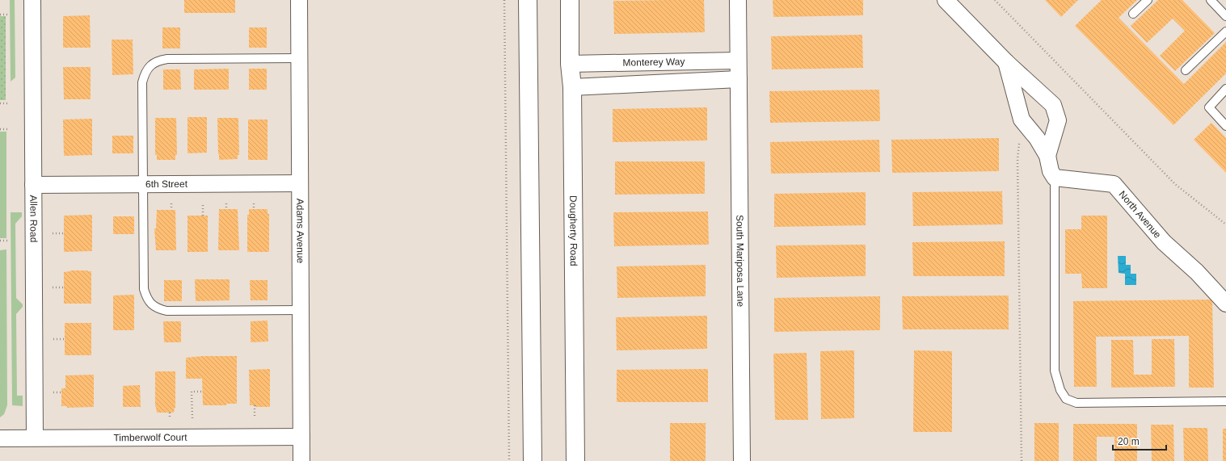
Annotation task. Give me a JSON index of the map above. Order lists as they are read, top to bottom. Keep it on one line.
{"streets":{"main road":["Dougherty Road"],"street":["Monterey Way","6th Street","North Avenue","Allen Road","Adams Avenue","South Mariposa Lane","Timberwolf Court"]},"crossings":[["Monterey Way","Dougherty Road"],["Monterey Way","South Mariposa Lane"],["6th Street","Allen Road"],["6th Street","Adams Avenue"],["Allen Road","Timberwolf Court"],["Adams Avenue","Timberwolf Court"]],"scale_bar":"20 m"}
